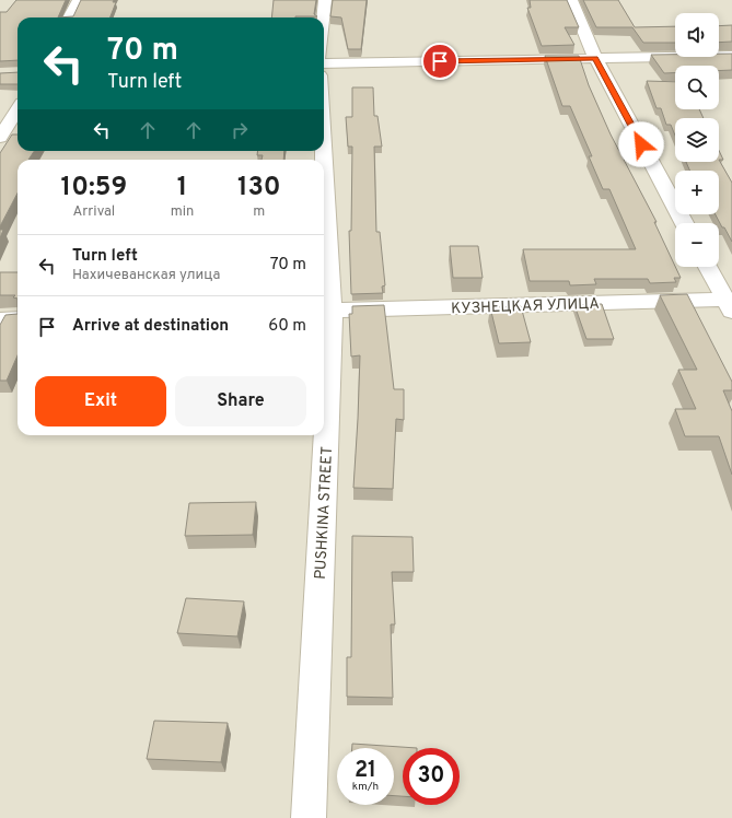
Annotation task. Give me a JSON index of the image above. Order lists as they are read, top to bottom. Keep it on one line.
{"streets":{"street":["КУЗНЕЦКАЯ УЛИЦА","PUSHKINA STREET"]},"crossings":[["КУЗНЕЦКАЯ УЛИЦА","PUSHKINA STREET"]],"page":{"map_buttons":["+","−"],"turn":["70 m","Turn left"],"eta":["10:59","Arrival","1","min","130","m"],"list":[{"name":"Turn left","note":"Нахичеванская улица","value":"70 m"},{"name":"Arrive at destination","value":"60 m"}],"buttons":["Exit","Share"],"speed":"21 km/h","limit":"30"}}
